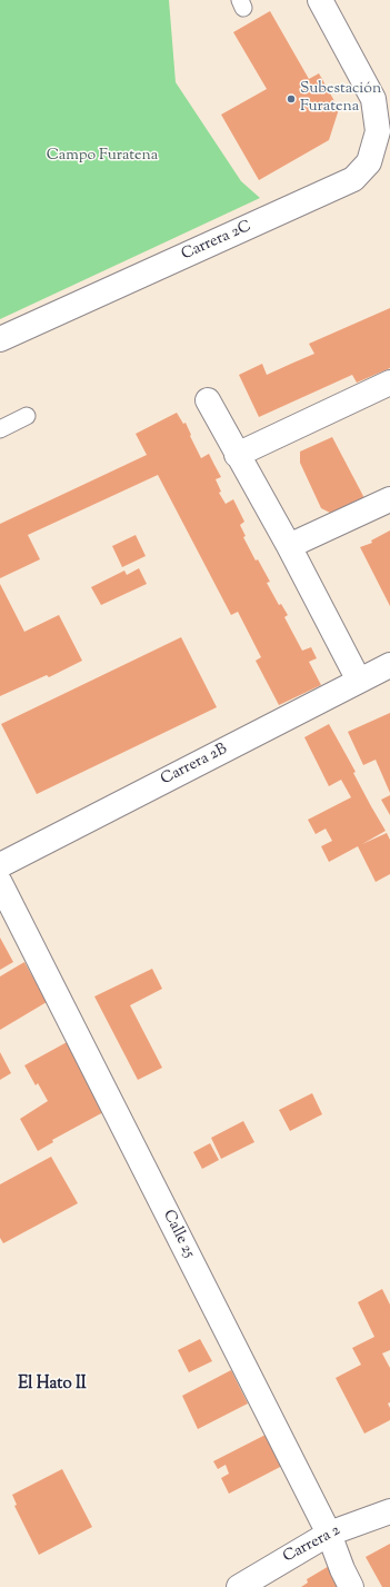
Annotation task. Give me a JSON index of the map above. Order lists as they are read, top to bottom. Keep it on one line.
{"streets":{"street":["Carrera 2C","Carrera 2B","Calle 25","Carrera 2"]},"crossings":[["Calle 25","Carrera 2"]],"districts":["El Hato II"],"parks":["Campo Furatena"],"places":["Subestación Furatena"]}
